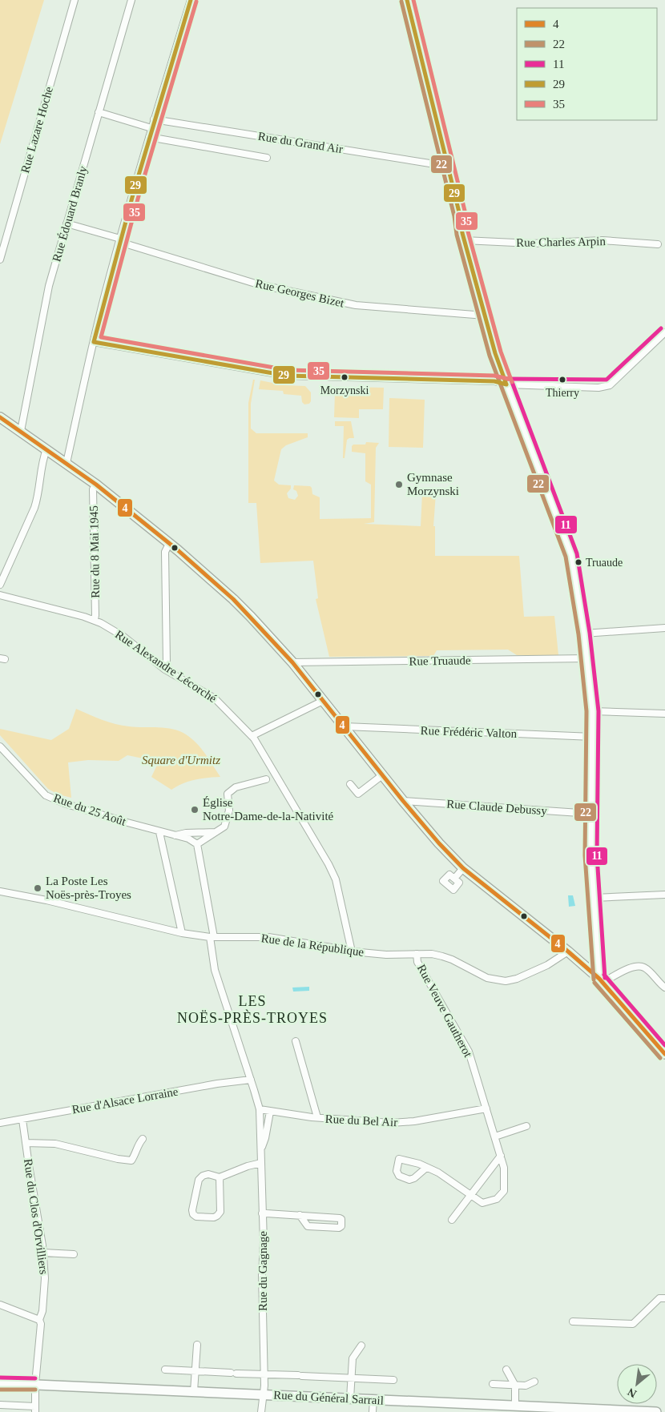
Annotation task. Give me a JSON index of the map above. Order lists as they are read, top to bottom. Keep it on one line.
{"streets":{"street":["Rue Lazare Hoche","Rue du Grand Air","Rue Édouard Branly","Rue Charles Arpin","Rue Georges Bizet","Rue du 8 Mai 1945","Rue Truaude","Rue Alexandre Lécorché","Rue Frédéric Valton","Rue Claude Debussy","Rue du 25 Août","Rue de la République","Rue Veuve Gautherot","Rue d'Alsace Lorraine","Rue du Bel Air","Rue du Clos d'Orvilliers","Rue du Gagnage","Rue du Général Sarrail"]},"crossings":[["Rue Édouard Branly","Rue Georges Bizet"],["Rue du 8 Mai 1945","Rue Alexandre Lécorché"],["Rue Alexandre Lécorché","Rue de la République"],["Rue du 25 Août","Rue du Gagnage"],["Rue de la République","Rue Veuve Gautherot"],["Rue de la République","Rue du Gagnage"],["Rue Veuve Gautherot","Rue du Bel Air"],["Rue d'Alsace Lorraine","Rue du Clos d'Orvilliers"],["Rue d'Alsace Lorraine","Rue du Gagnage"],["Rue du Bel Air","Rue du Gagnage"],["Rue du Clos d'Orvilliers","Rue du Général Sarrail"],["Rue du Gagnage","Rue du Général Sarrail"]],"districts":["LES NOËS-PRÈS-TROYES"],"parks":["Square d'Urmitz"],"places":["Morzynski","Thierry","Gymnase Morzynski","Truaude","Église Notre-Dame-de-la-Nativité","La Poste Les Noës-près-Troyes"],"lines":["transit line 29","transit line 35","transit line 22","transit line 11","transit line 4"],"legend":["4","22","11","29","35"],"north":"bottom left"}
